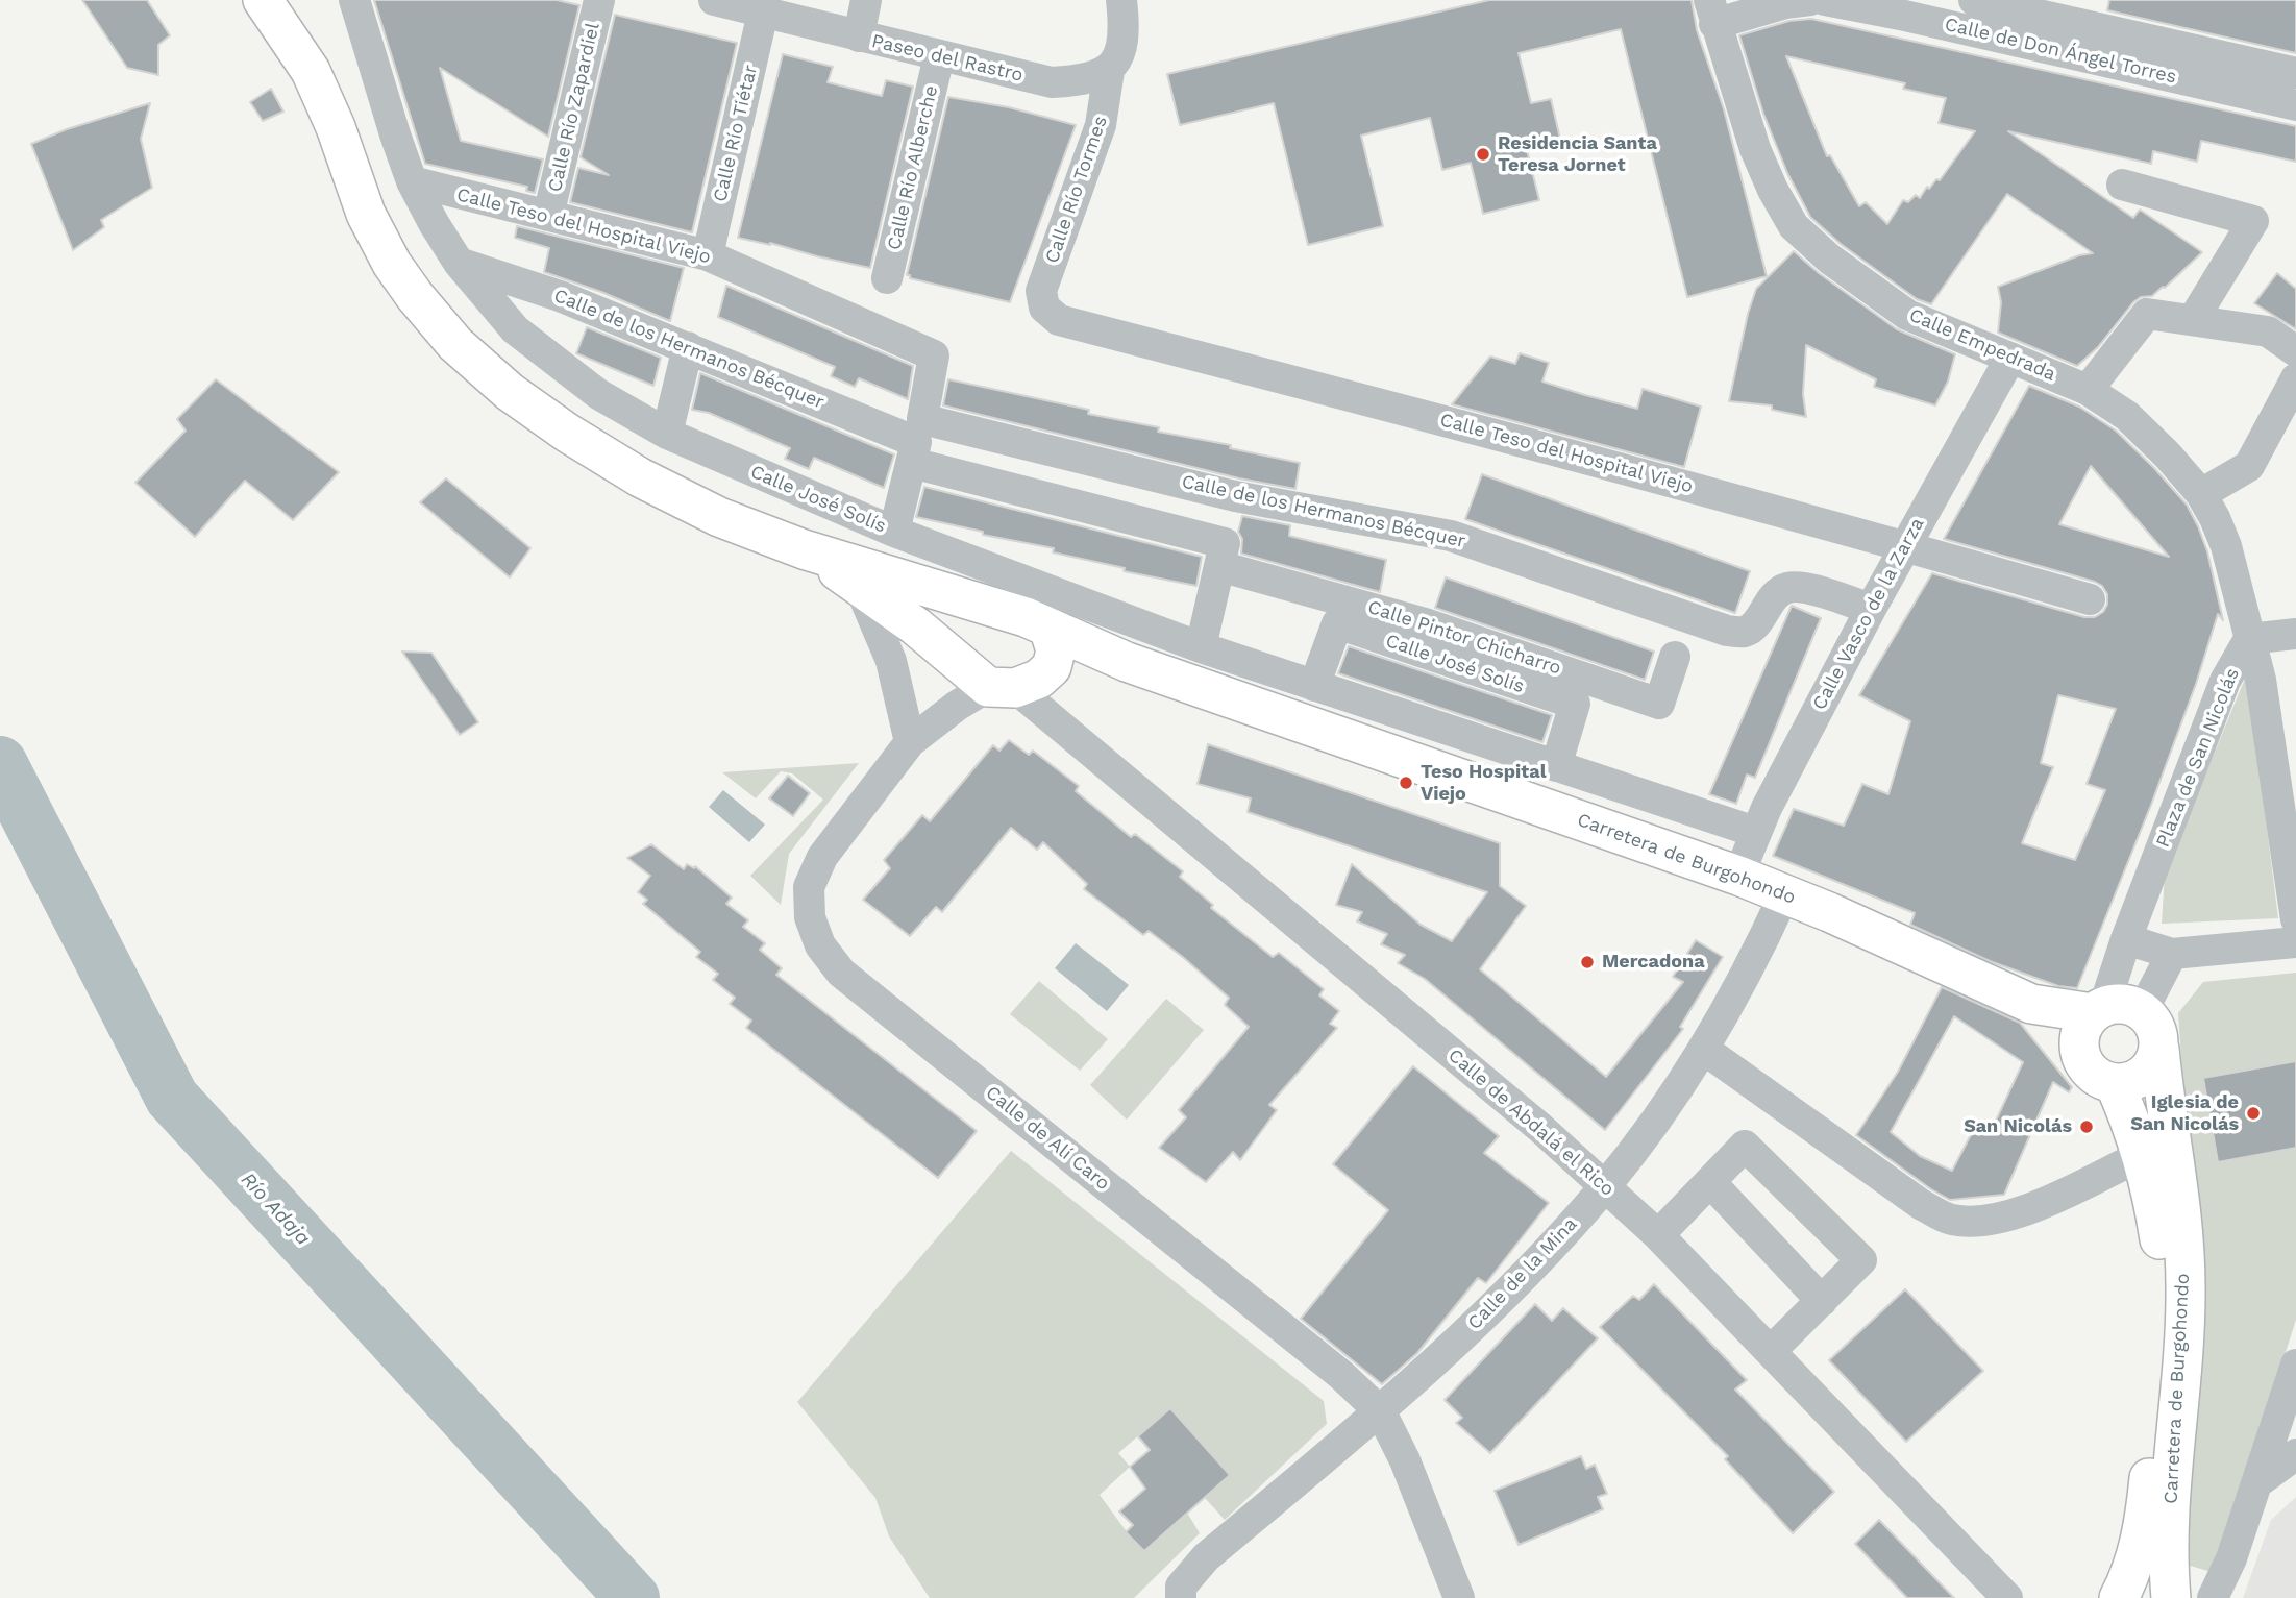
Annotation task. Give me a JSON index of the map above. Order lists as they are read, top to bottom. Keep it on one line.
{"streets":{"main road":["Carretera de Burgohondo"],"street":["Calle de Don Ángel Torres","Paseo del Rastro","Calle Río Zapardiel","Calle Río Tiétar","Calle Río Alberche","Calle Río Tormes","Calle Teso del Hospital Viejo","Calle Empedrada","Calle de los Hermanos Bécquer","Calle José Solís","Calle Vasco de la Zarza","Calle Pintor Chicharro","Plaza de San Nicolás","Calle de Abdalá el Rico","Calle de Alí Caro","Calle de la Mina"]},"crossings":[["Paseo del Rastro","Calle Río Tiétar"],["Paseo del Rastro","Calle Río Alberche"],["Paseo del Rastro","Calle Río Tormes"],["Calle Río Zapardiel","Calle Teso del Hospital Viejo"],["Calle Río Tiétar","Calle Teso del Hospital Viejo"],["Calle Río Tormes","Calle Teso del Hospital Viejo"],["Calle Teso del Hospital Viejo","Calle de los Hermanos Bécquer"],["Calle Teso del Hospital Viejo","Calle José Solís"],["Calle Teso del Hospital Viejo","Calle Vasco de la Zarza"],["Calle Teso del Hospital Viejo","Calle Pintor Chicharro"],["Calle Empedrada","Calle Vasco de la Zarza"],["Calle Empedrada","Plaza de San Nicolás"],["Calle de los Hermanos Bécquer","Calle José Solís"],["Calle de los Hermanos Bécquer","Calle Vasco de la Zarza"],["Calle de los Hermanos Bécquer","Calle Pintor Chicharro"],["Calle José Solís","Calle Vasco de la Zarza"],["Calle Vasco de la Zarza","Carretera de Burgohondo"],["Plaza de San Nicolás","Carretera de Burgohondo"],["Carretera de Burgohondo","Calle de Abdalá el Rico"],["Carretera de Burgohondo","Calle de Alí Caro"],["Carretera de Burgohondo","Calle de la Mina"],["Calle de Abdalá el Rico","Calle de Alí Caro"],["Calle de Abdalá el Rico","Calle de la Mina"],["Calle de Alí Caro","Calle de la Mina"]],"water":["Río Adaja"],"places":["Residencia Santa Teresa Jornet","Teso Hospital Viejo","Mercadona","Iglesia de San Nicolás","San Nicolás"]}
